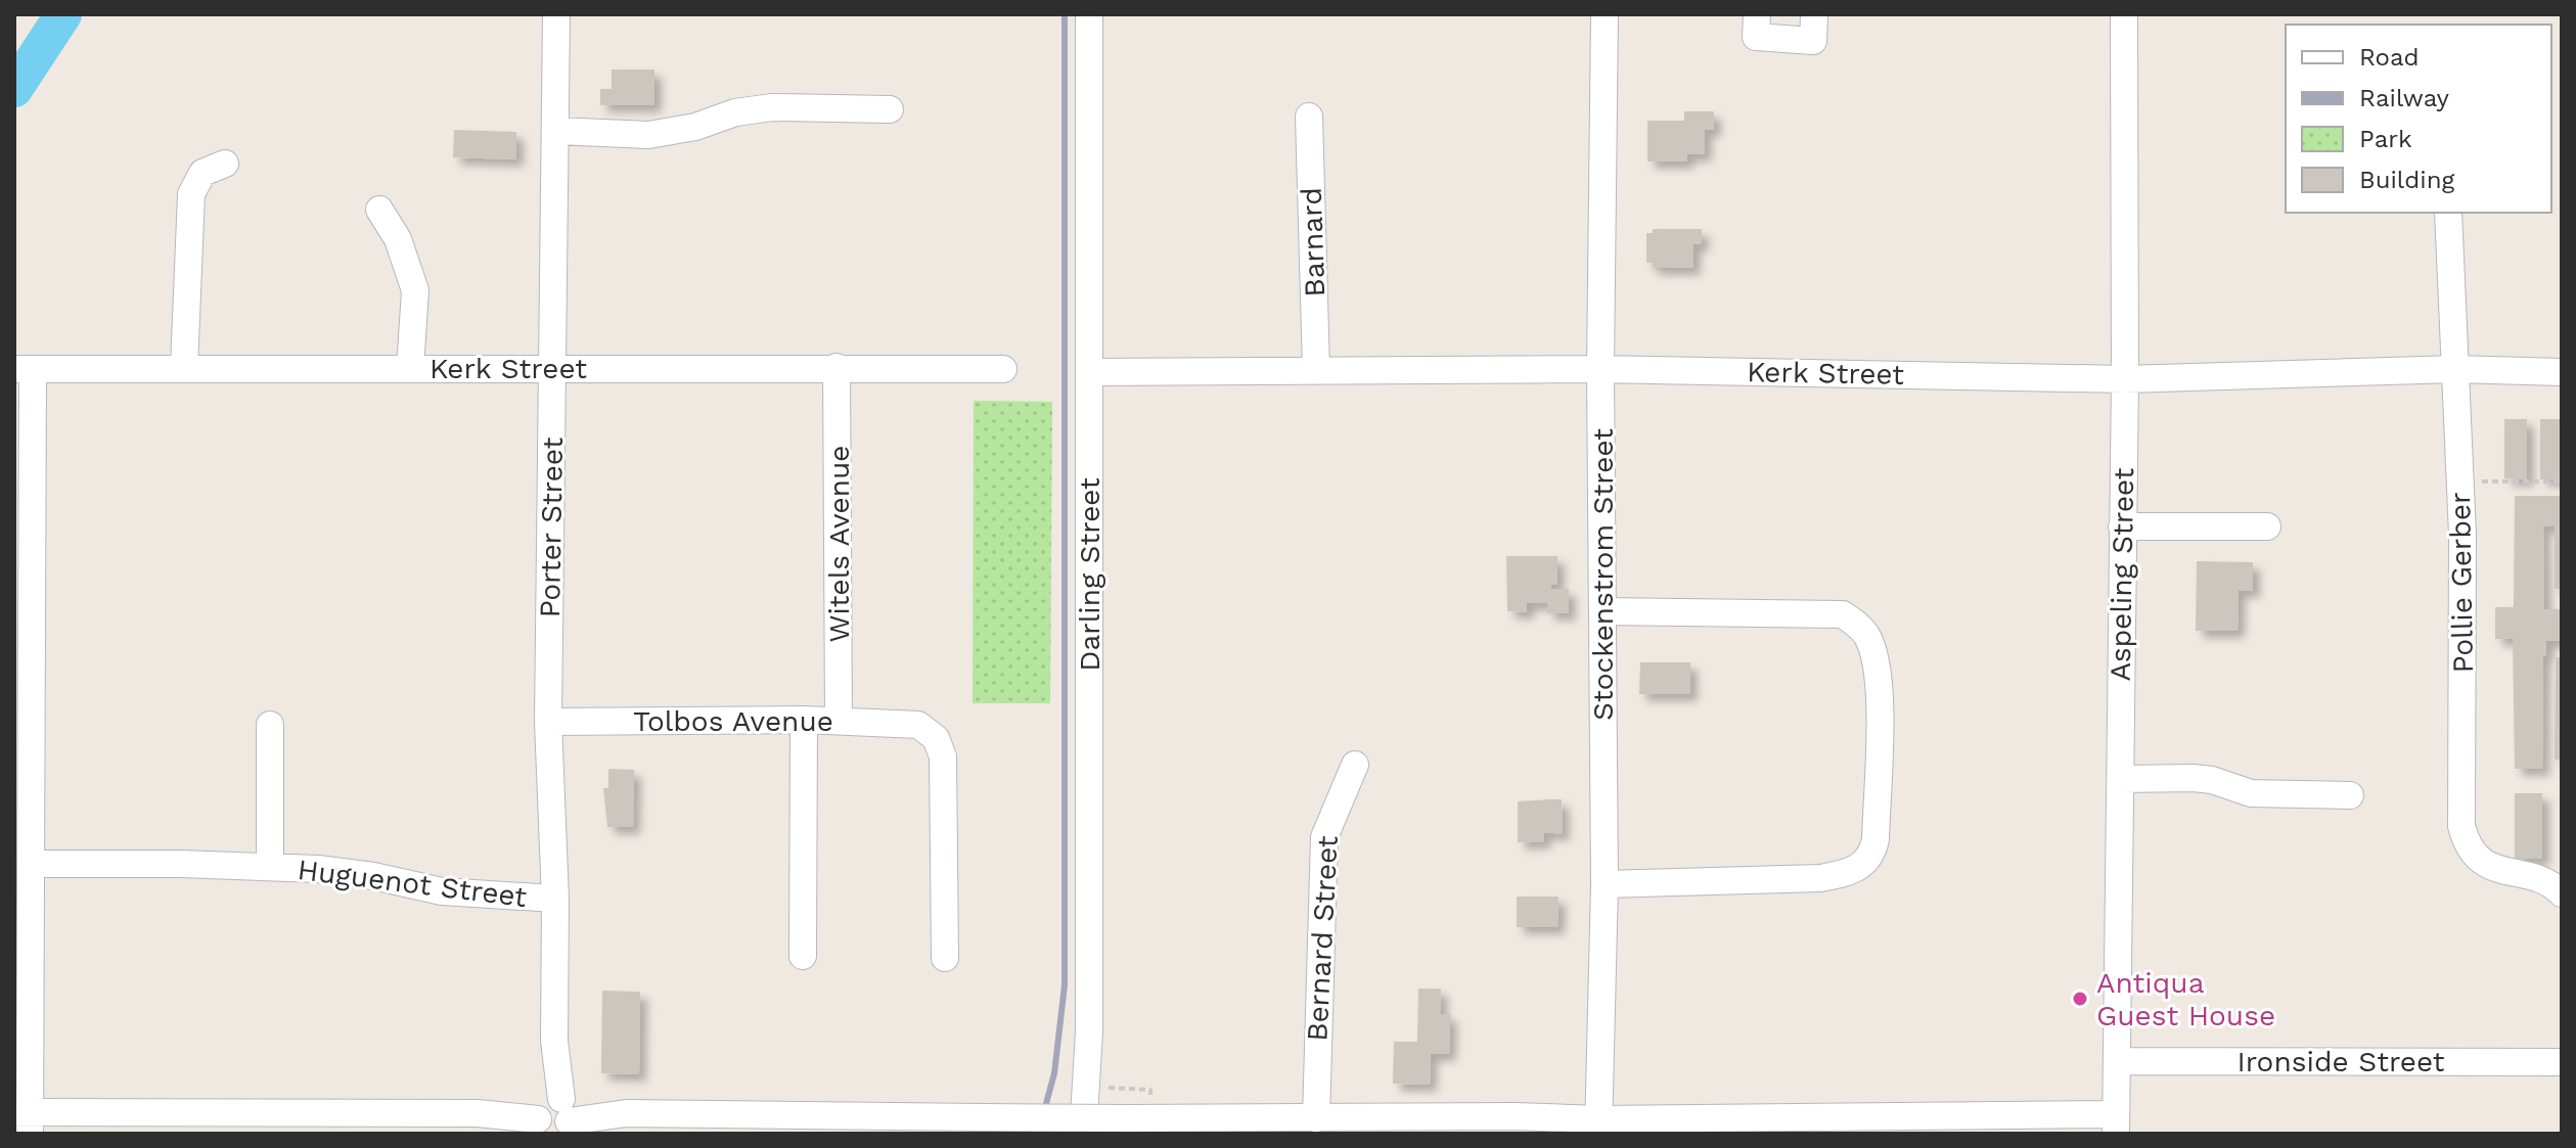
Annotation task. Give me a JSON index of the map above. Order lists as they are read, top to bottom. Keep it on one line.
{"streets":{"street":["Barnard","Kerk Street","Porter Street","Witels Avenue","Darling Street","Stockenstrom Street","Aspeling Street","Pollie Gerber","Tolbos Avenue","Huguenot Street","Bernard Street","Ironside Street"]},"crossings":[["Barnard","Kerk Street"],["Kerk Street","Porter Street"],["Kerk Street","Witels Avenue"],["Kerk Street","Darling Street"],["Kerk Street","Stockenstrom Street"],["Kerk Street","Aspeling Street"],["Kerk Street","Pollie Gerber"],["Porter Street","Tolbos Avenue"],["Porter Street","Huguenot Street"],["Witels Avenue","Tolbos Avenue"],["Aspeling Street","Ironside Street"]],"places":["Antiqua Guest House"],"legend":["Road","Railway","Park","Building"]}
